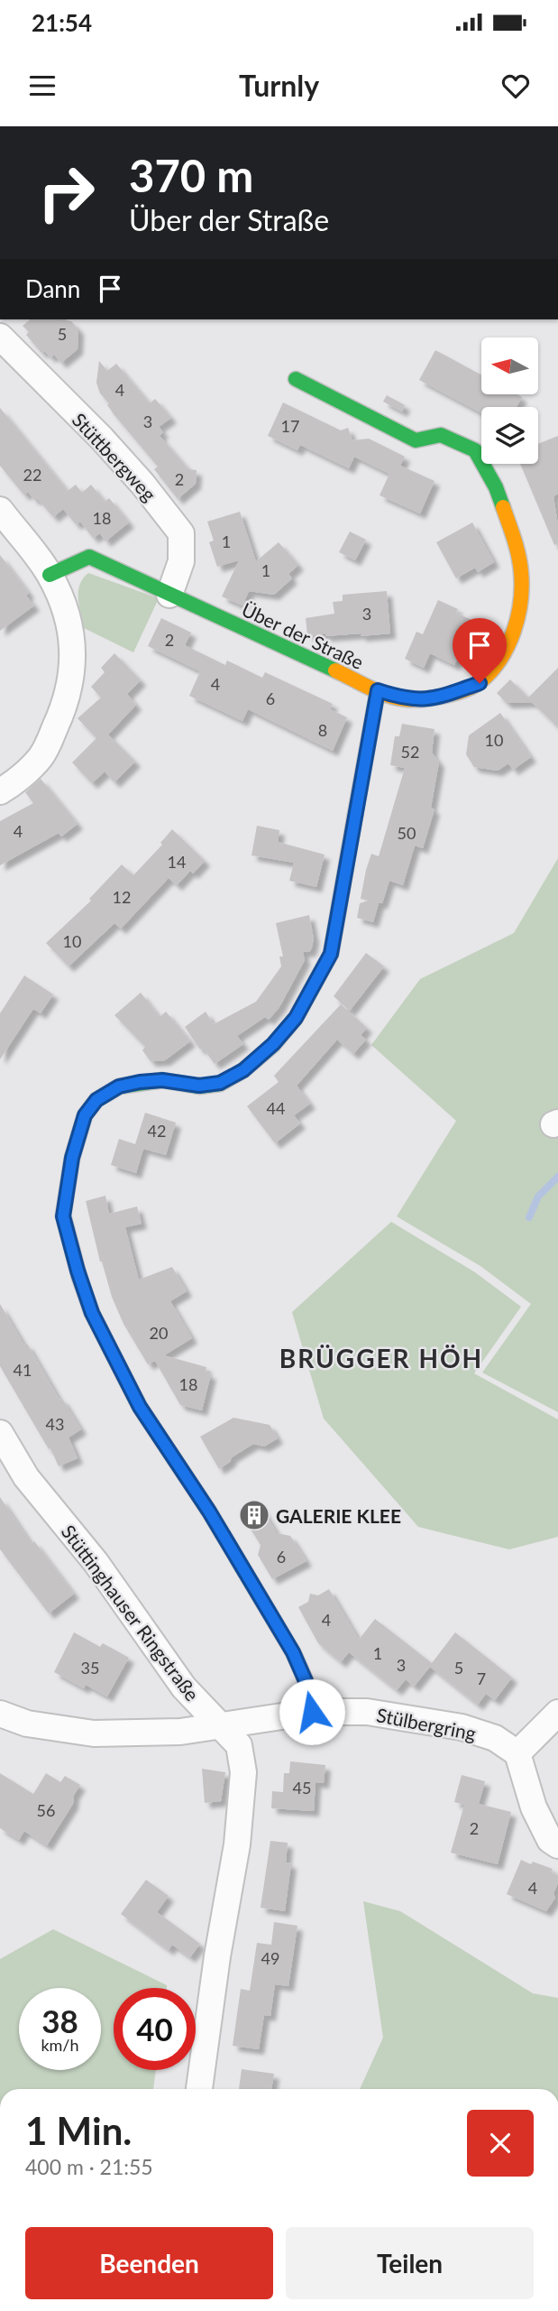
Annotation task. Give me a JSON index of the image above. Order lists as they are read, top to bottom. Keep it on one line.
{"streets":{"street":["Stüttbergweg","Über der Straße","Stüttinghauser Ringstraße","Stülbergring"]},"crossings":[["Stüttbergweg","Über der Straße"],["Stüttinghauser Ringstraße","Stülbergring"]],"districts":["BRÜGGER HÖH"],"places":{"building":["GALERIE KLEE"]},"house_numbers":["5","4","3","17","22","2","18","1","1","3","2","4","6","8","10","52","4","50","14","12","10","44","42","20","41","18","43","6","4","1","3","35","5","7","45","56","2","4","49"],"north":"left","page":{"status":"21:54","header":"Turnly","turn":["370 m","Über der Straße"],"then":"Dann","speed":"38 km/h","limit":"40","heading":["1 Min.","400 m · 21:55"],"buttons":["Beenden","Teilen"]}}
